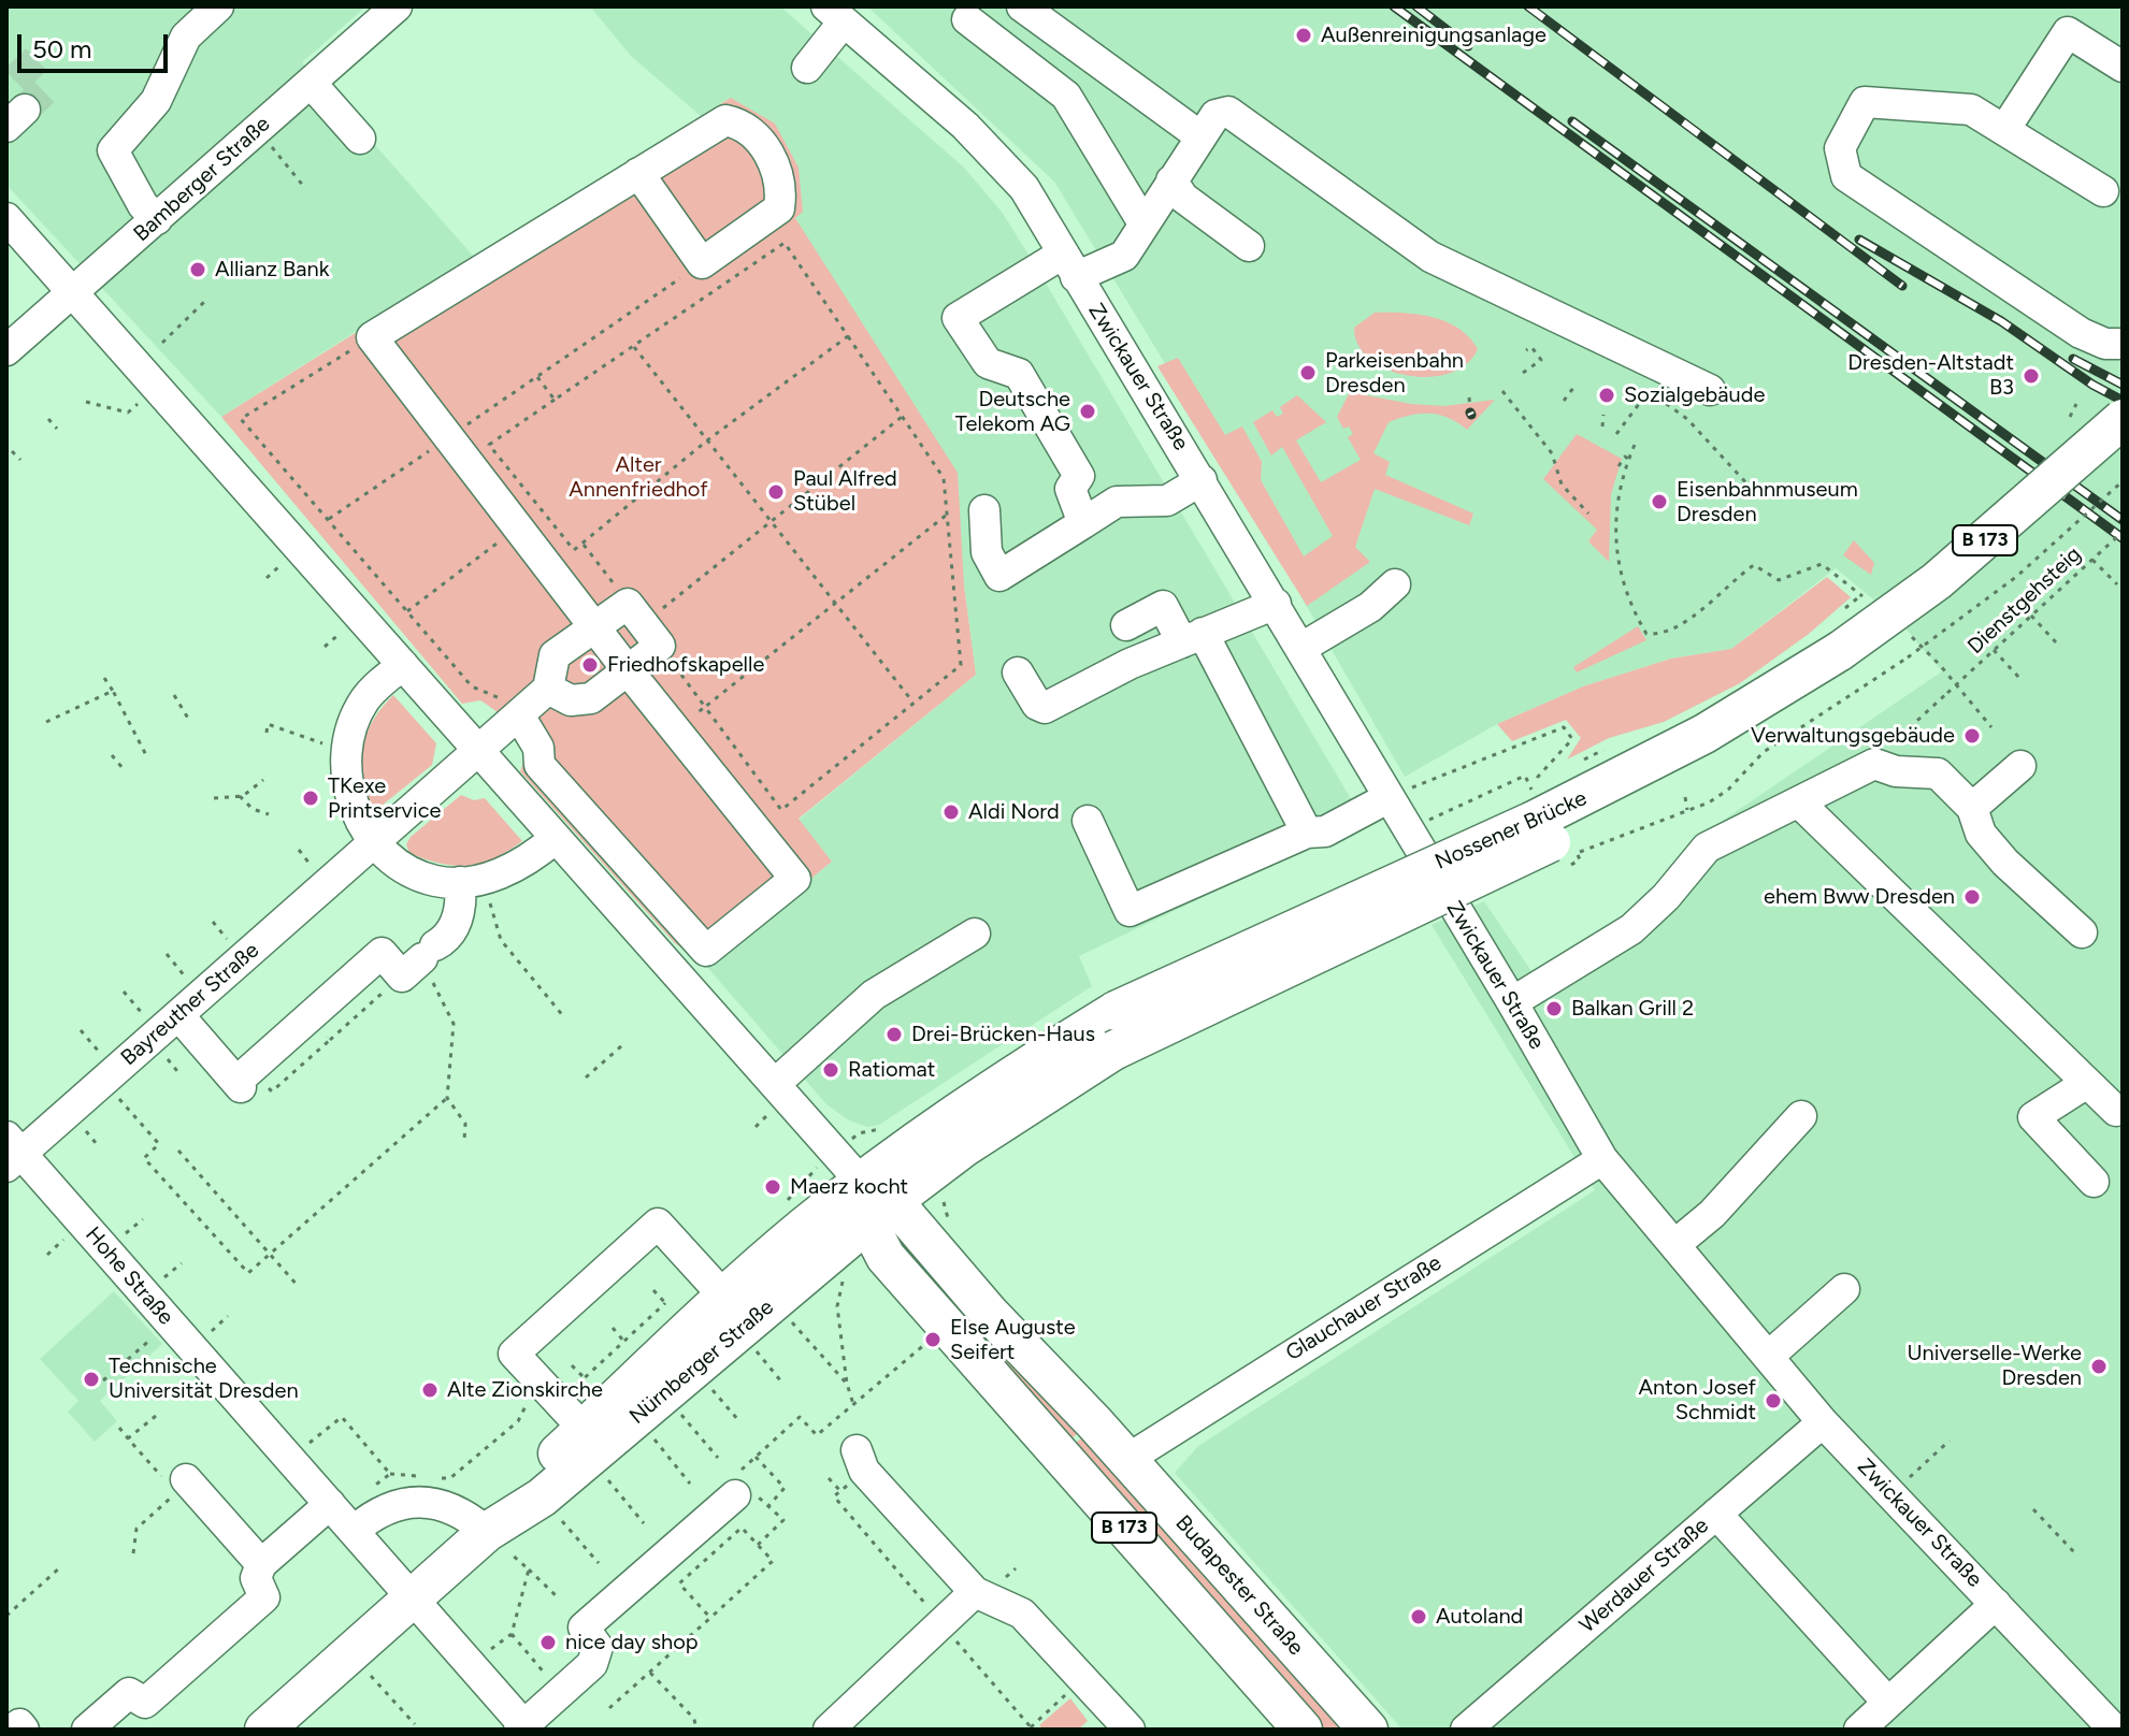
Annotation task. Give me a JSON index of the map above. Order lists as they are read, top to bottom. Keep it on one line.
{"streets":{"main road":["B 173","Nossener Brücke","Nürnberger Straße","Budapester Straße"],"street":["Bamberger Straße","Zwickauer Straße","Bayreuther Straße","Hohe Straße","Glauchauer Straße","Werdauer Straße"],"path":["Dienstgehsteig"]},"crossings":[["Zwickauer Straße","Glauchauer Straße"],["Zwickauer Straße","Werdauer Straße"],["B 173","Nossener Brücke"],["B 173","Nürnberger Straße"],["B 173","Budapester Straße"],["Nossener Brücke","Nürnberger Straße"],["Nossener Brücke","Budapester Straße"],["Bayreuther Straße","Hohe Straße"],["Hohe Straße","Nürnberger Straße"],["Glauchauer Straße","Budapester Straße"],["Nürnberger Straße","Budapester Straße"]],"parks":["Alter Annenfriedhof"],"places":["Außenreinigungsanlage","Allianz Bank","Parkeisenbahn Dresden","Dresden-Altstadt B3","Sozialgebäude","Deutsche Telekom AG","Paul Alfred Stübel","Eisenbahnmuseum Dresden","Friedhofskapelle","Verwaltungsgebäude","TKexe Printservice","Aldi Nord","ehem Bww Dresden","Balkan Grill 2","Drei-Brücken-Haus","Ratiomat","Maerz kocht","Else Auguste Seifert","Universelle-Werke Dresden","Technische Universität Dresden","Alte Zionskirche","Anton Josef Schmidt","Autoland","nice day shop"],"scale_bar":"50 m"}
